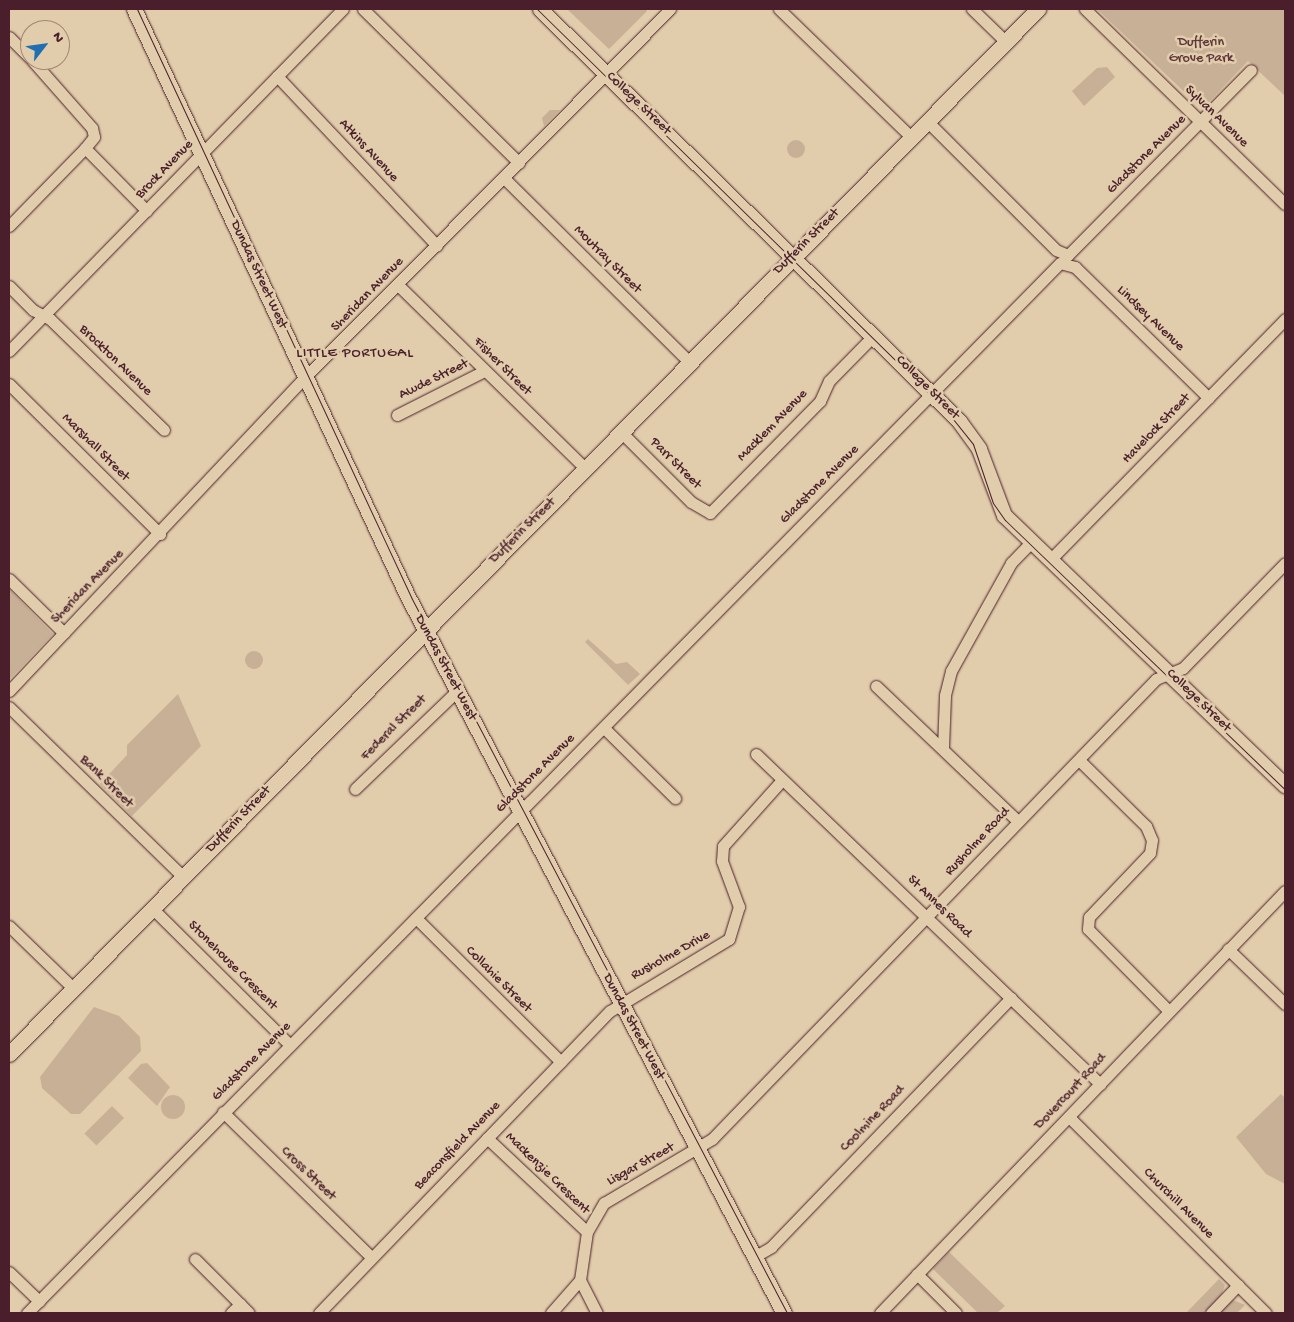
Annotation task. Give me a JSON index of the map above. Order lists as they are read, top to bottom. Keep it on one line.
{"streets":{"main road":["College Street","Dufferin Street","Dundas Street West"],"street":["Sylvan Avenue","Atkins Avenue","Gladstone Avenue","Brock Avenue","Moutray Street","Sheridan Avenue","Lindsey Avenue","Brockton Avenue","Fisher Street","Awde Street","Macklem Avenue","Havelock Street","Marshall Street","Parr Street","Federal Street","Bank Street","Rusholme Road","St Annes Road","Rusholme Drive","Stonehouse Crescent","Collahie Street","Dovercourt Road","Coolmine Road","Beaconsfield Avenue","Lisgar Street","Cross Street","Mackenzie Crescent","Churchill Avenue"]},"crossings":[["College Street","Gladstone Avenue"],["College Street","Dufferin Street"],["College Street","Sheridan Avenue"],["College Street","Macklem Avenue"],["College Street","Havelock Street"],["College Street","Rusholme Road"],["Sylvan Avenue","Gladstone Avenue"],["Atkins Avenue","Brock Avenue"],["Atkins Avenue","Sheridan Avenue"],["Gladstone Avenue","Dundas Street West"],["Gladstone Avenue","Lindsey Avenue"],["Gladstone Avenue","Stonehouse Crescent"],["Gladstone Avenue","Collahie Street"],["Gladstone Avenue","Cross Street"],["Brock Avenue","Dundas Street West"],["Brock Avenue","Brockton Avenue"],["Dufferin Street","Moutray Street"],["Dufferin Street","Dundas Street West"],["Dufferin Street","Lindsey Avenue"],["Dufferin Street","Fisher Street"],["Dufferin Street","Parr Street"],["Dufferin Street","Bank Street"],["Dufferin Street","Stonehouse Crescent"],["Moutray Street","Sheridan Avenue"],["Dundas Street West","Sheridan Avenue"],["Dundas Street West","Federal Street"],["Dundas Street West","Rusholme Road"],["Dundas Street West","Rusholme Drive"],["Dundas Street West","Coolmine Road"],["Dundas Street West","Beaconsfield Avenue"],["Dundas Street West","Lisgar Street"],["Sheridan Avenue","Fisher Street"],["Sheridan Avenue","Marshall Street"],["Lindsey Avenue","Havelock Street"],["Fisher Street","Awde Street"],["Macklem Avenue","Parr Street"],["Rusholme Road","St Annes Road"],["Rusholme Road","Lisgar Street"],["St Annes Road","Rusholme Drive"],["St Annes Road","Dovercourt Road"],["St Annes Road","Coolmine Road"],["Rusholme Drive","Beaconsfield Avenue"],["Collahie Street","Beaconsfield Avenue"],["Dovercourt Road","Churchill Avenue"],["Beaconsfield Avenue","Cross Street"],["Beaconsfield Avenue","Mackenzie Crescent"],["Lisgar Street","Mackenzie Crescent"]],"districts":["LITTLE PORTUGAL"],"parks":["Dufferin Grove Park"],"north":"top right"}
